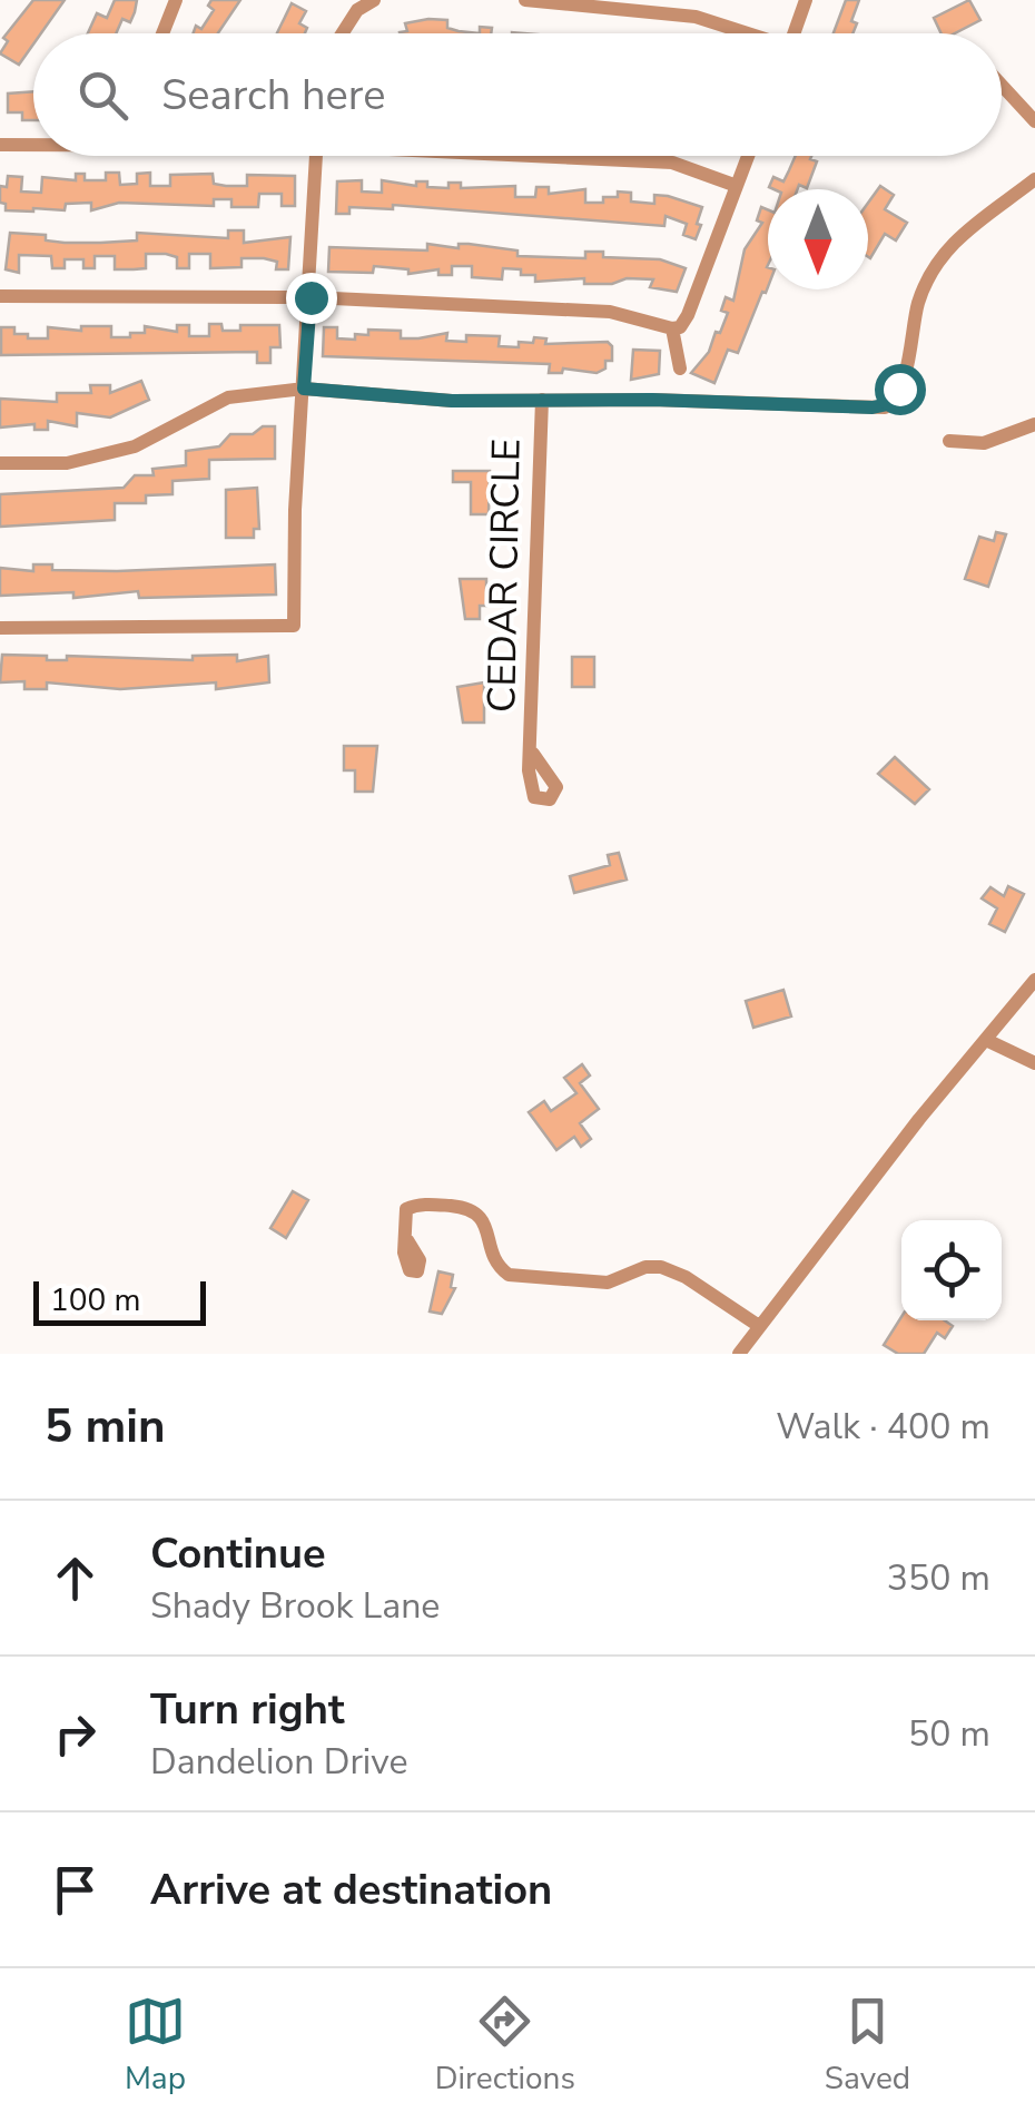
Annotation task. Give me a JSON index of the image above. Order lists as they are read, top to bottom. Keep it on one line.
{"streets":{"street":["CEDAR CIRCLE"]},"scale_bar":"100 m","north":"bottom","page":{"search":"Search here","scale":"100 m","heading":["5 min","Walk · 400 m"],"list":[["Continue","Shady Brook Lane","350 m"],["Turn right","Dandelion Drive","50 m"],"Arrive at destination"],"nav":["Map","Directions","Saved"]}}
